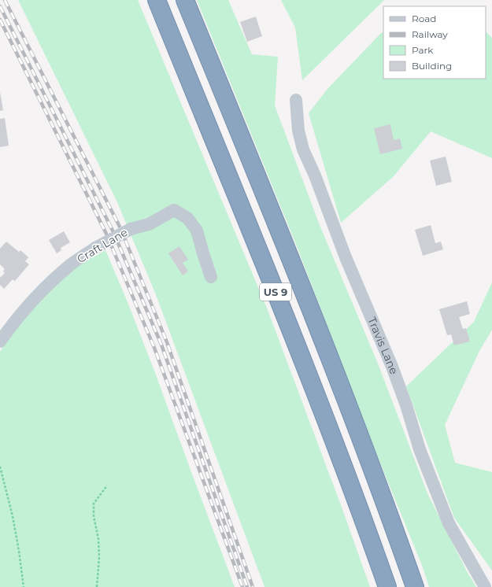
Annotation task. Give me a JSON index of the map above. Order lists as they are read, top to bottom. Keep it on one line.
{"streets":{"highway":["US 9"],"street":["Craft Lane","Travis Lane"]},"legend":["Road","Railway","Park","Building"]}
